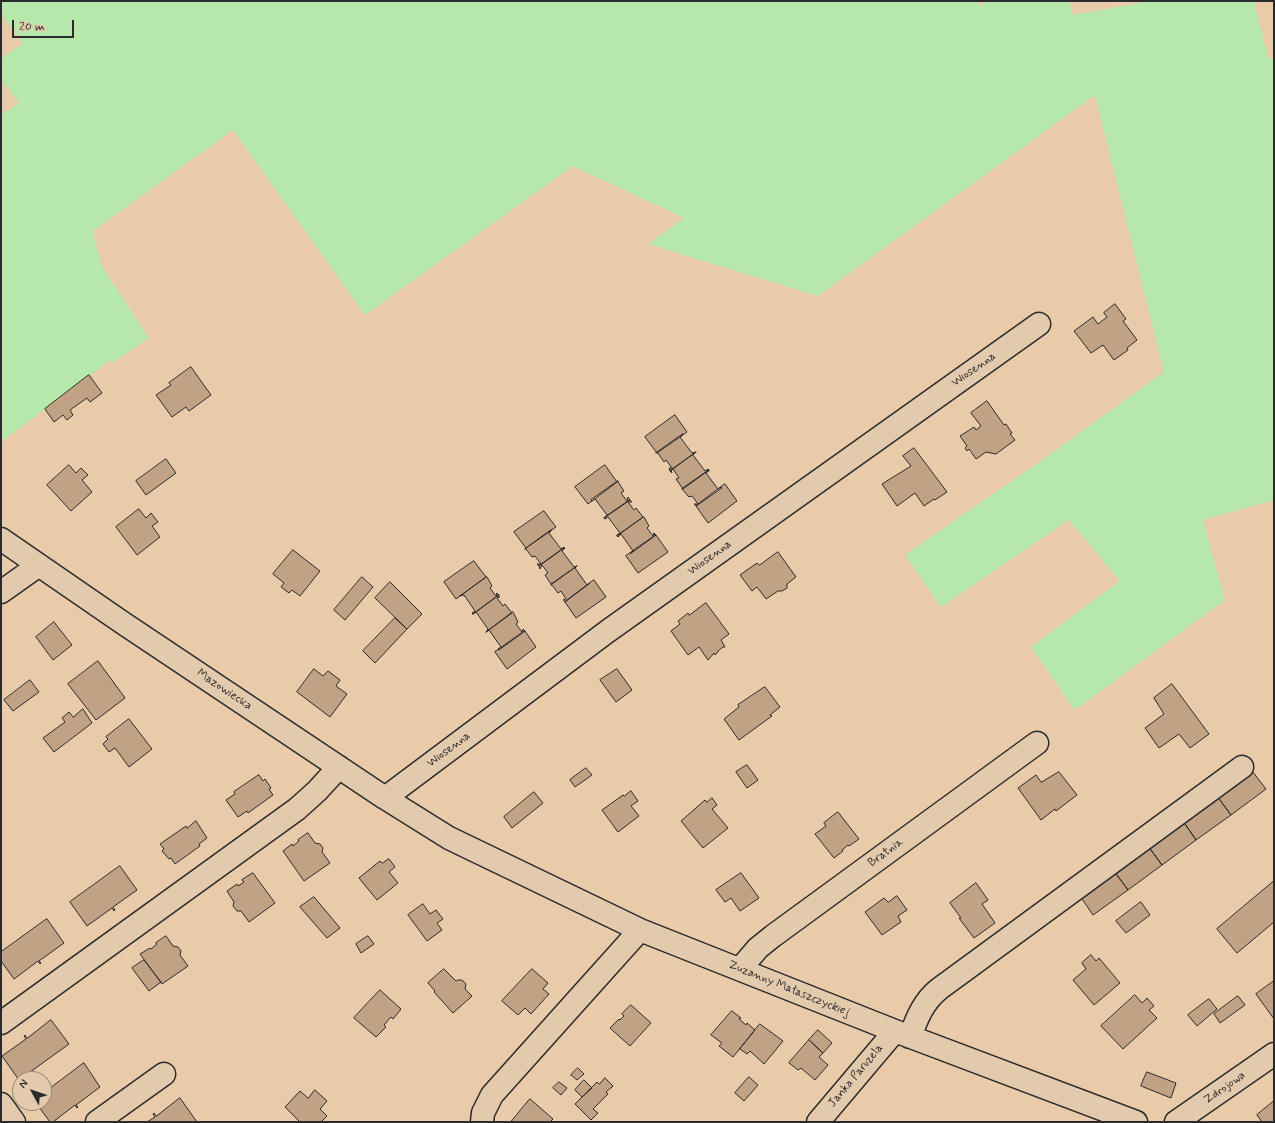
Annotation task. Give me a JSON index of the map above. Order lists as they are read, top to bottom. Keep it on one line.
{"streets":{"street":["Wiosenna","Mazowiecka","Bratnia","Zuzanny Małaszczyckiej","Janka Paruzela","Zdrojowa"]},"crossings":[["Wiosenna","Mazowiecka"],["Mazowiecka","Zuzanny Małaszczyckiej"],["Bratnia","Zuzanny Małaszczyckiej"],["Zuzanny Małaszczyckiej","Janka Paruzela"]],"scale_bar":"20 m","north":"top left"}
